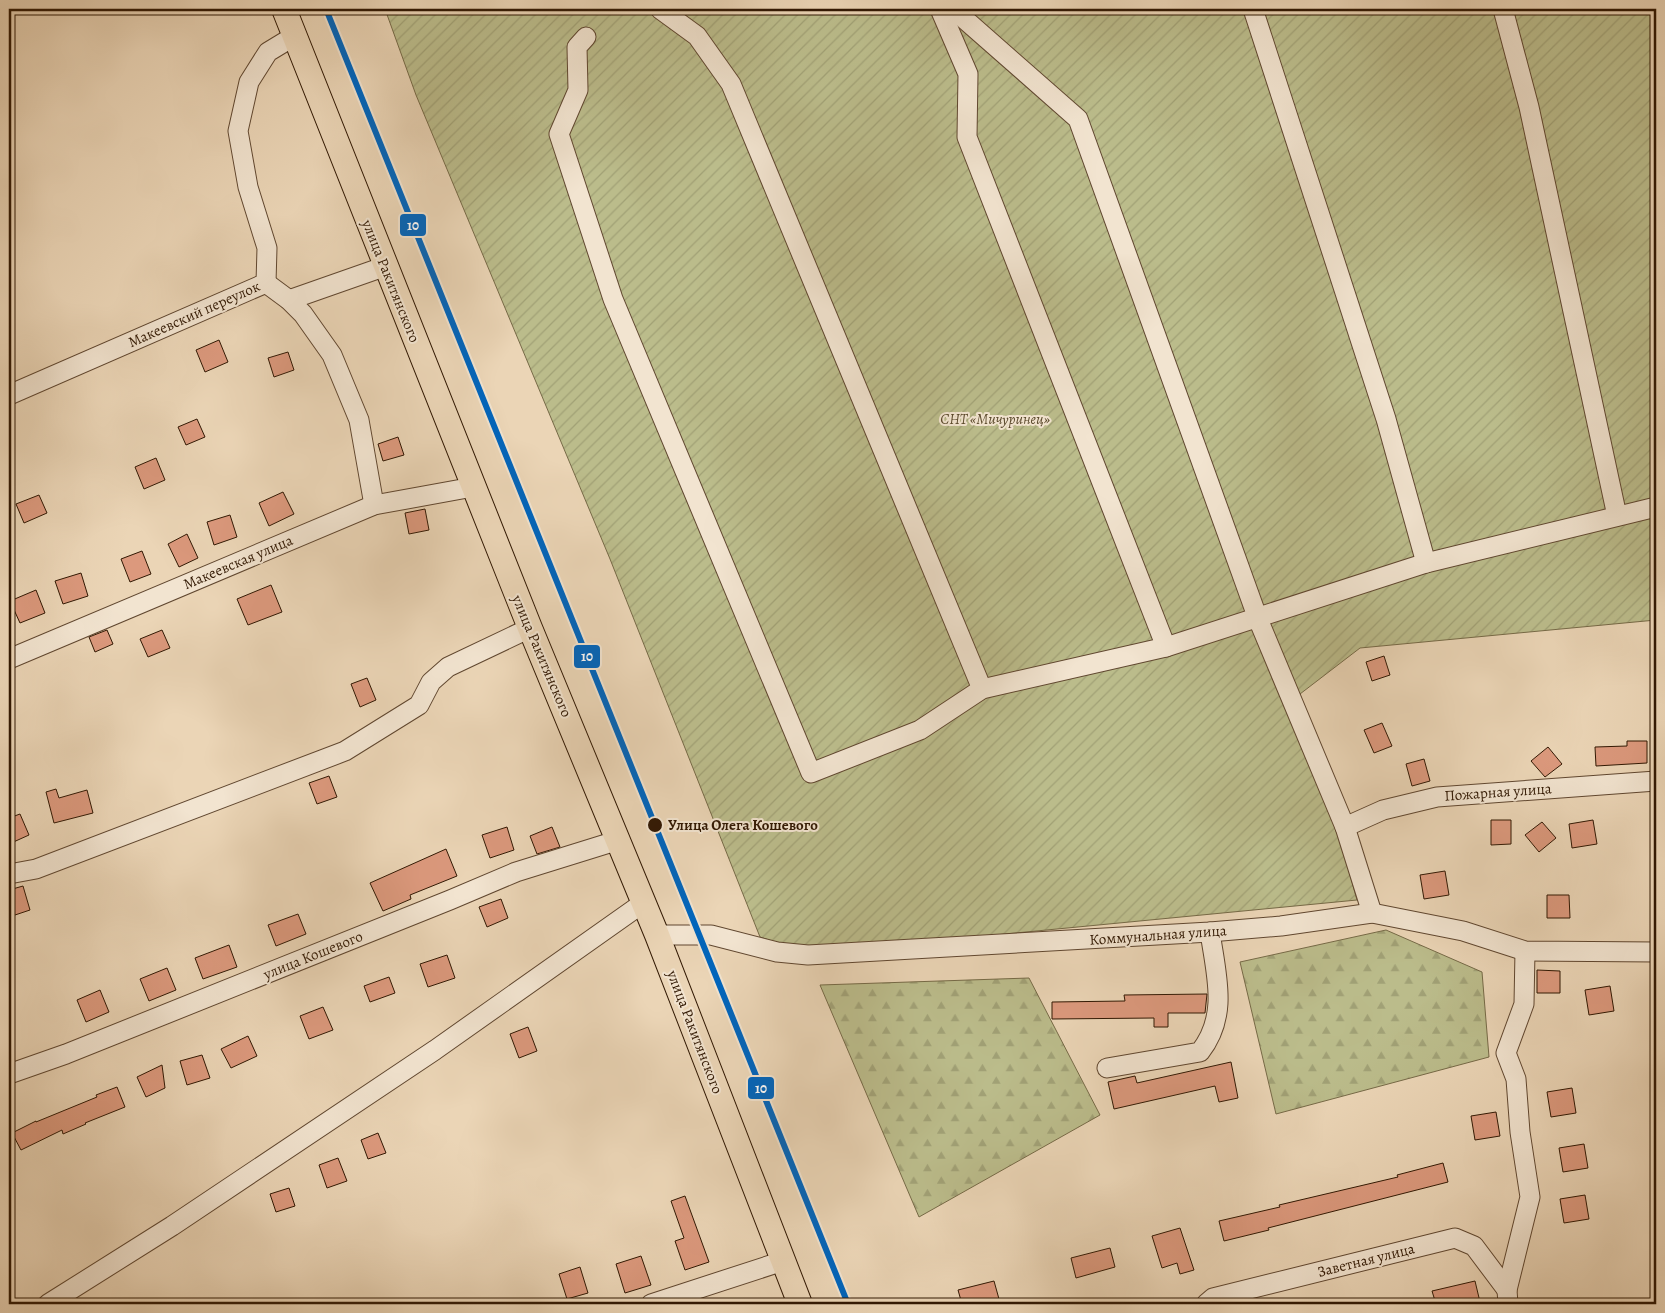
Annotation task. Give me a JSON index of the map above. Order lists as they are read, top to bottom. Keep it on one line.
{"streets":{"main road":["улица Ракитянского"],"street":["Макеевский переулок","Макеевская улица","Пожарная улица","Коммунальная улица","улица Кошевого","Заветная улица"]},"crossings":[["улица Ракитянского","Макеевский переулок"],["улица Ракитянского","Макеевская улица"],["улица Ракитянского","Коммунальная улица"],["улица Ракитянского","улица Кошевого"]],"parks":["СНТ «Мичуринец»"],"places":["Улица Олега Кошевого"],"lines":["transit line 10"]}
